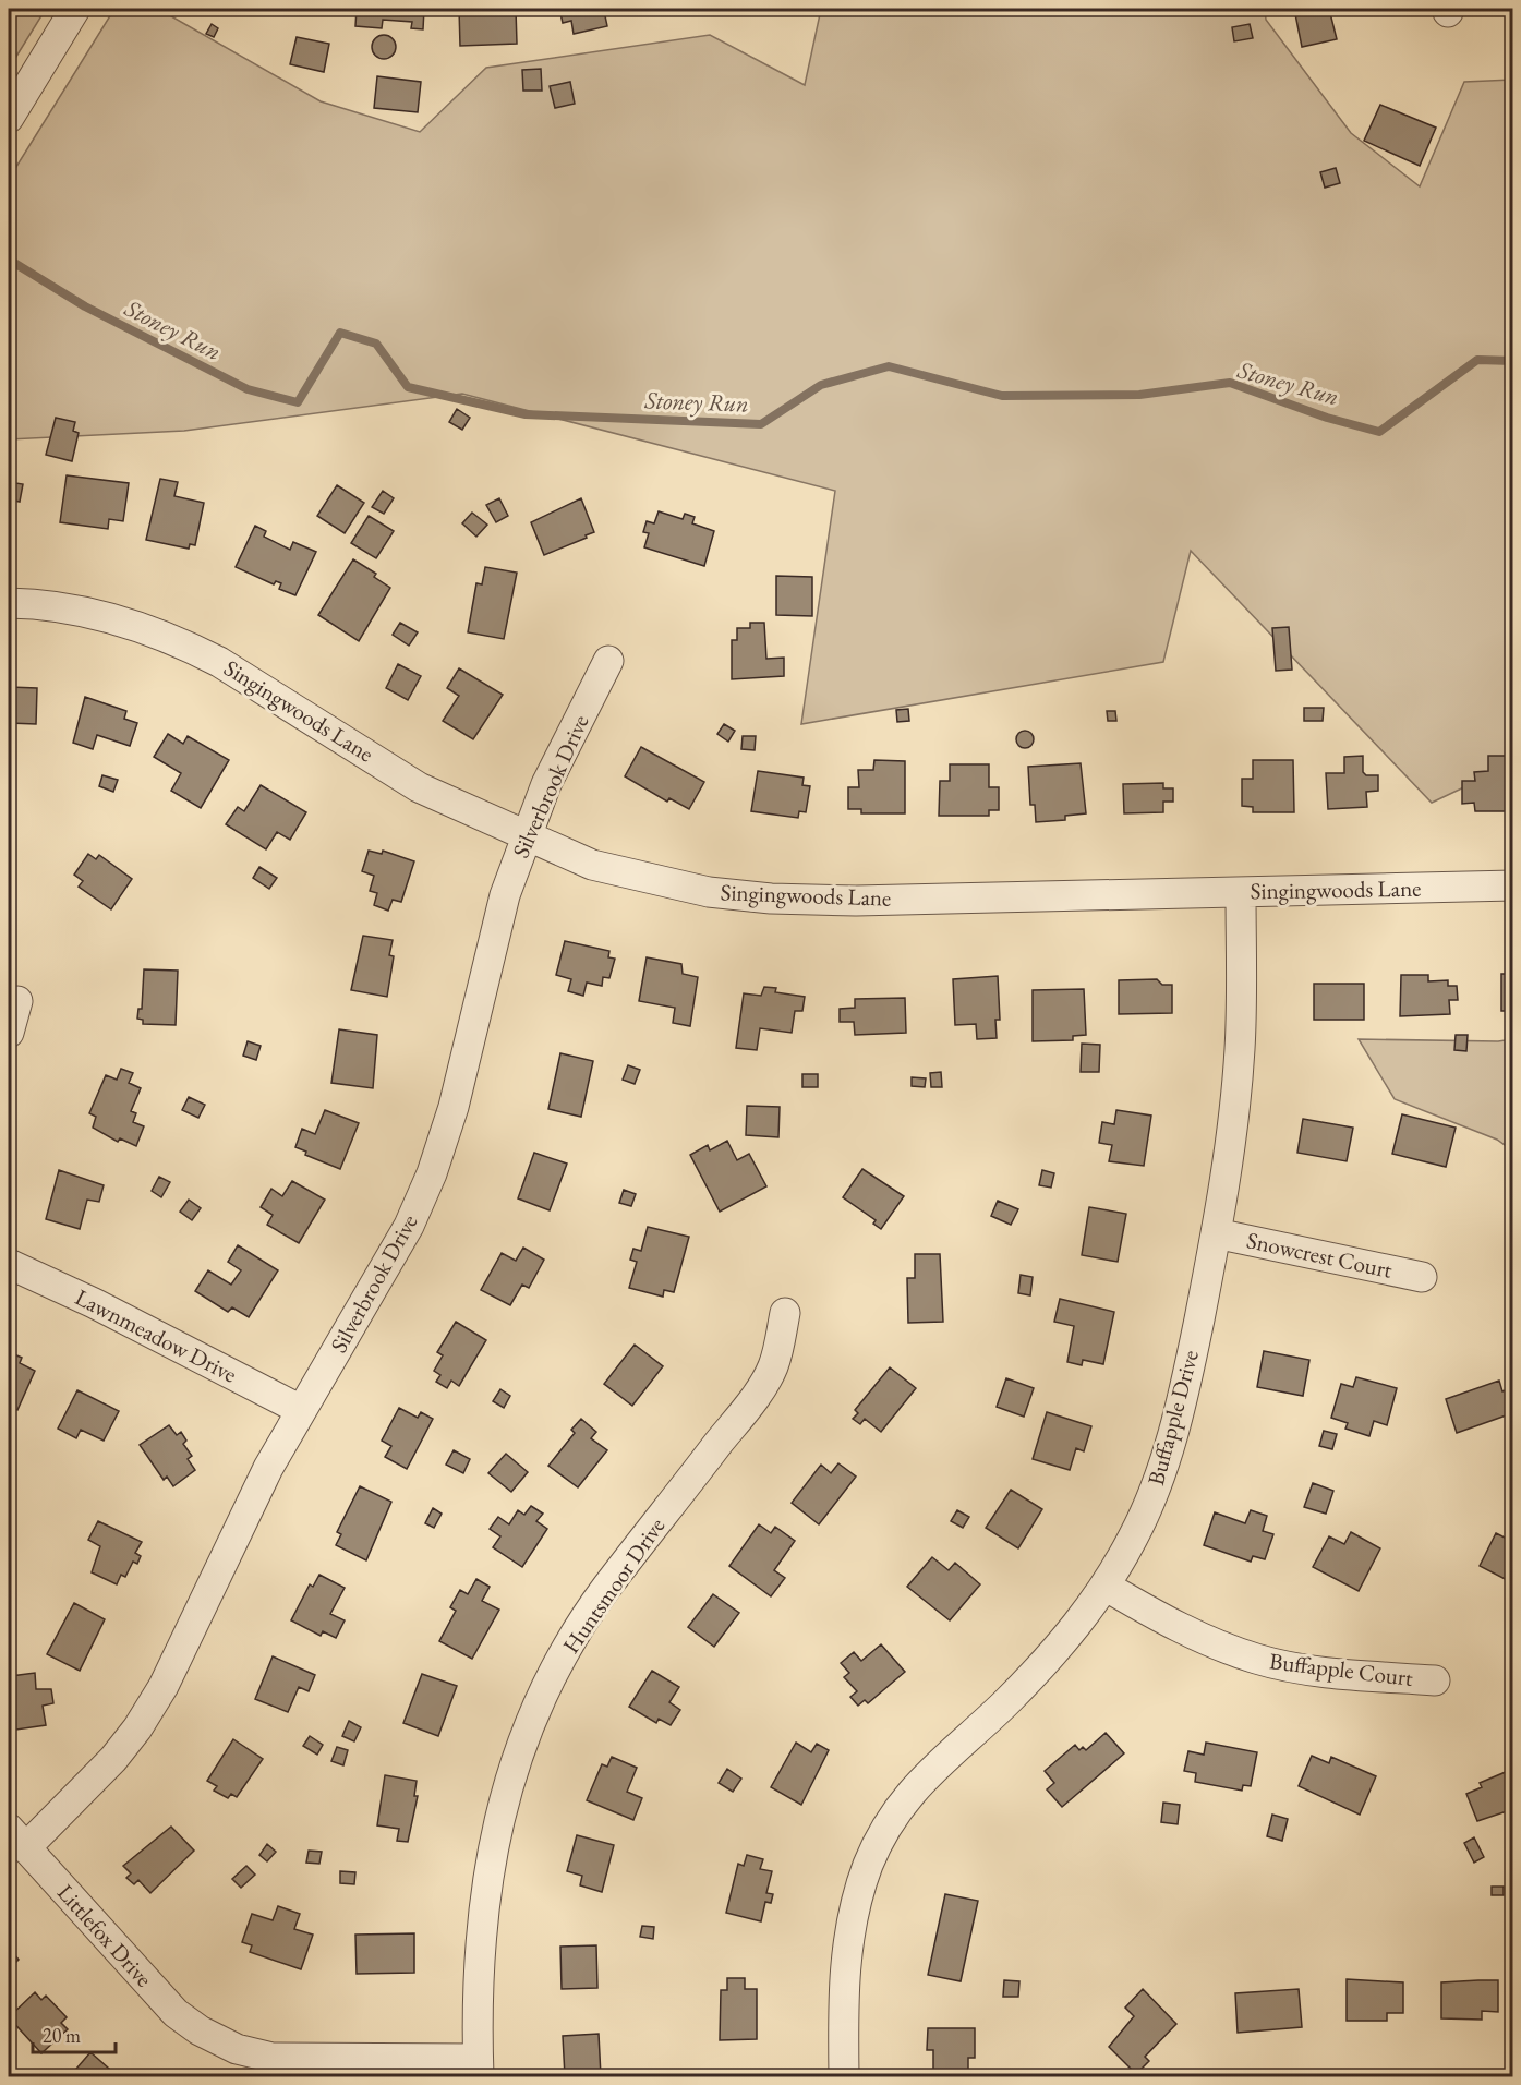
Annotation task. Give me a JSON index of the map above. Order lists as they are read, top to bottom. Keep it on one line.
{"streets":{"street":["Singingwoods Lane","Silverbrook Drive","Snowcrest Court","Lawnmeadow Drive","Buffapple Drive","Huntsmoor Drive","Buffapple Court","Littlefox Drive"]},"crossings":[["Singingwoods Lane","Silverbrook Drive"],["Singingwoods Lane","Buffapple Drive"],["Silverbrook Drive","Lawnmeadow Drive"],["Silverbrook Drive","Littlefox Drive"],["Snowcrest Court","Buffapple Drive"],["Buffapple Drive","Buffapple Court"],["Huntsmoor Drive","Littlefox Drive"]],"water":["Stoney Run"],"scale_bar":"20 m"}
